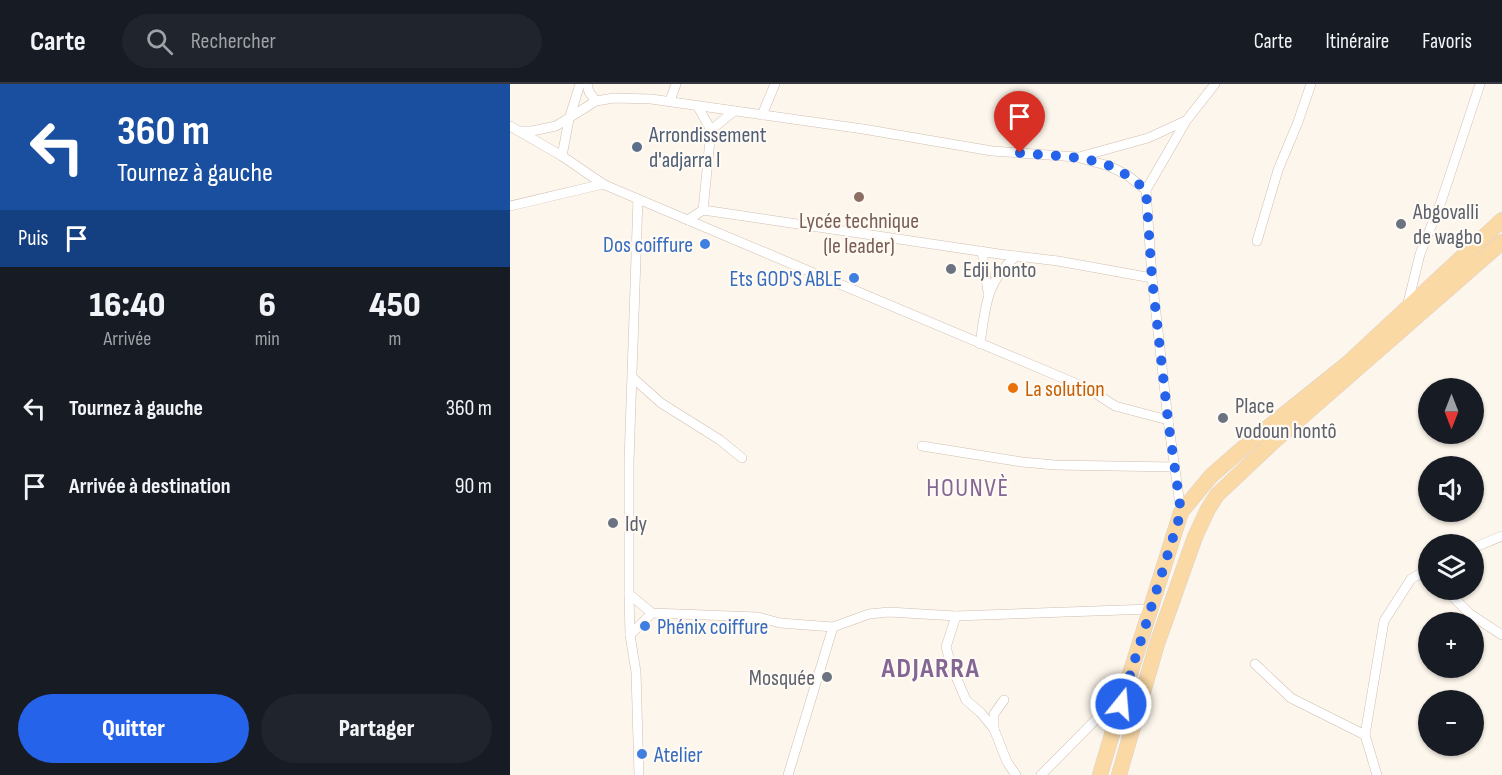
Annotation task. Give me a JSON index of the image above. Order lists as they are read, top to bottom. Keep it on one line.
{"districts":["HOUNVÈ","ADJARRA"],"places":["Arrondissement d'adjarra I","Lycée technique (le leader)","Abgovalli de wagbo","Dos coiffure","Edji honto","Ets GOD'S ABLE","La solution","Place vodoun hontô","Idy","Phénix coiffure","Mosquée","Atelier"],"north":"bottom","page":{"header":"Carte","search":"Rechercher","nav":["Carte","Itinéraire","Favoris"],"turn":["360 m","Tournez à gauche"],"then":"Puis","eta":["16:40","Arrivée","6","min","450","m"],"list":[{"name":"Tournez à gauche","value":"360 m"},{"name":"Arrivée à destination","value":"90 m"}],"map_buttons":["+","−"],"buttons":["Quitter","Partager"]}}
